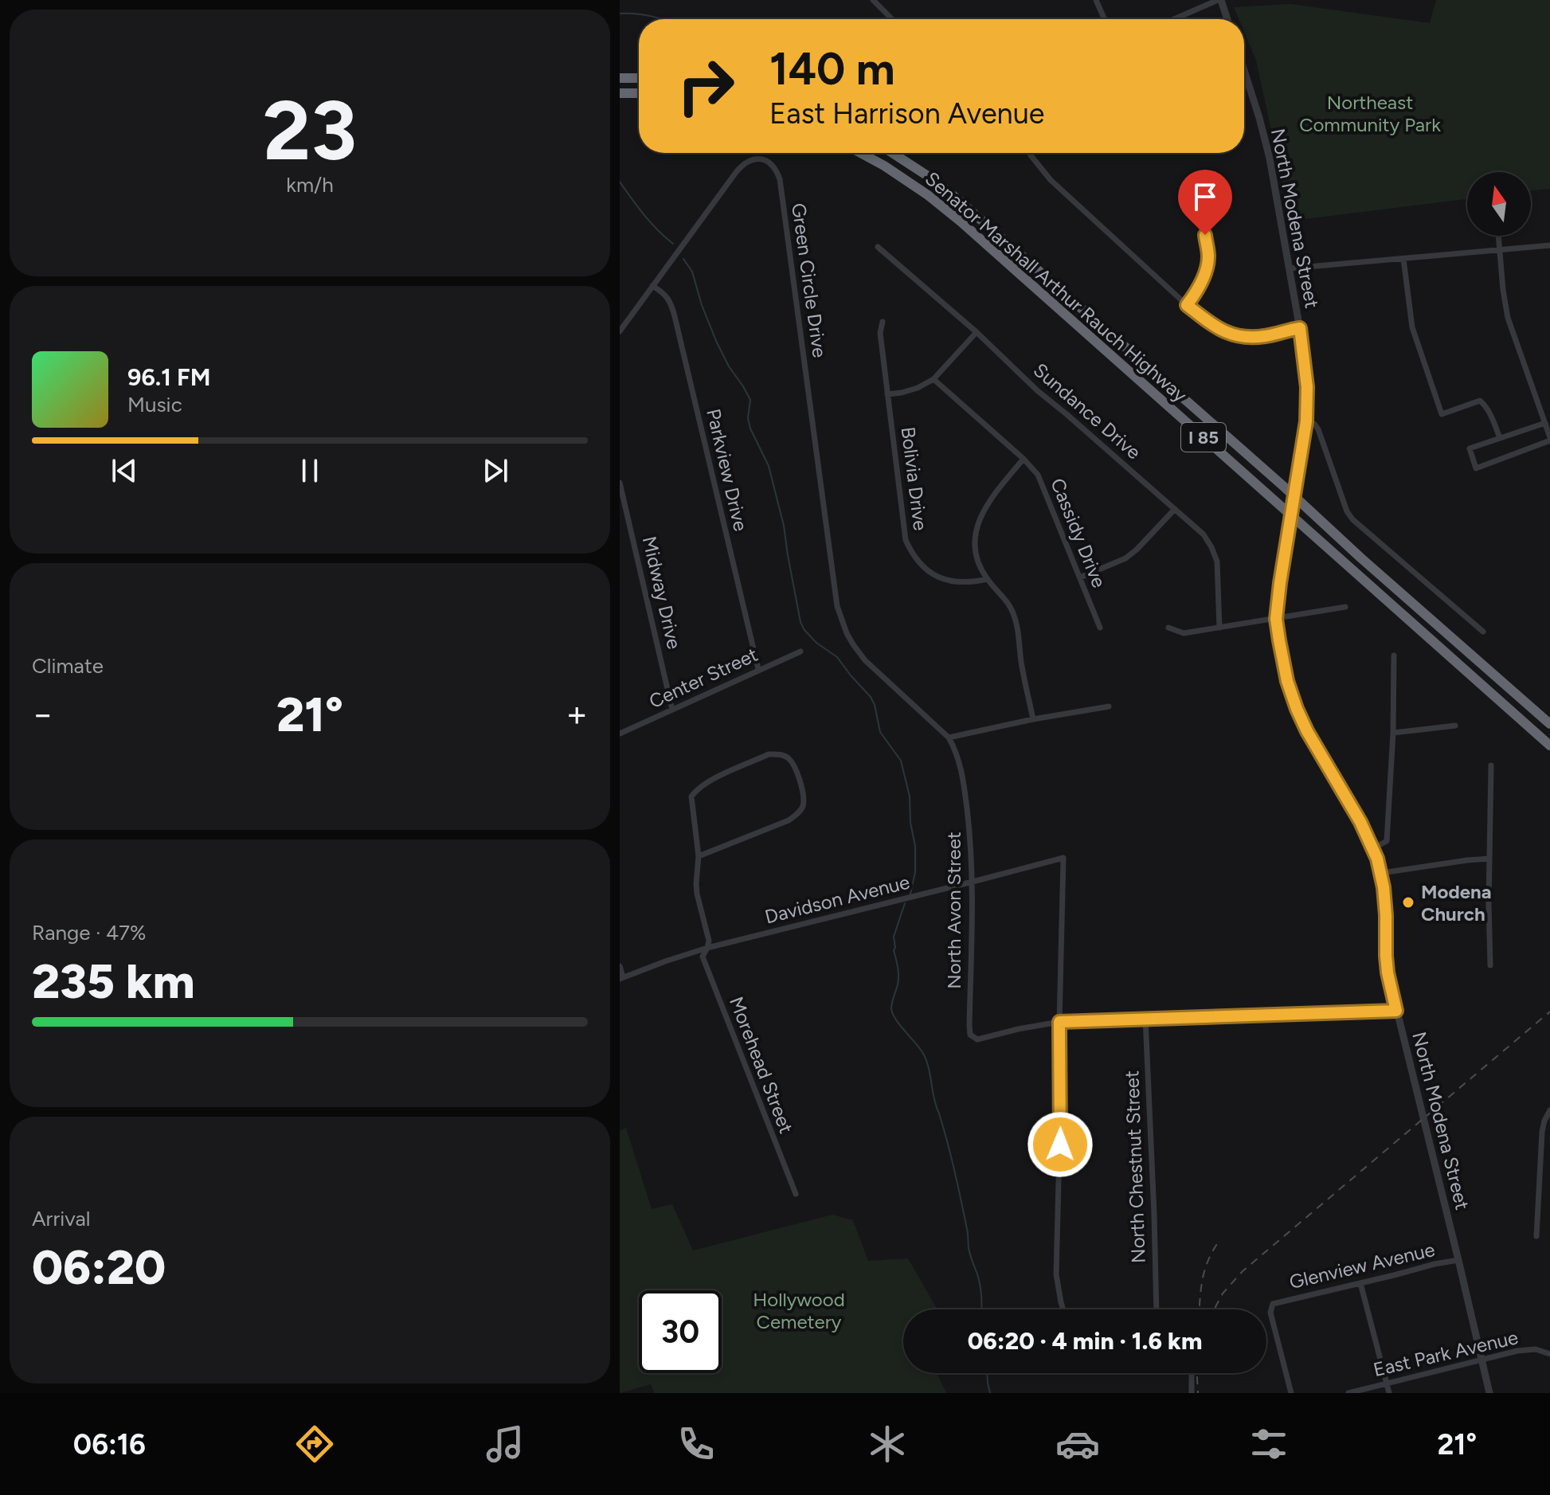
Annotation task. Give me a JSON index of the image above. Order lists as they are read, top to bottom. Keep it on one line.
{"streets":{"highway":["Senator Marshall Arthur Rauch Highway","I 85"],"street":["North Modena Street","Green Circle Drive","Sundance Drive","Parkview Drive","Bolivia Drive","Cassidy Drive","Midway Drive","Center Street","Davidson Avenue","North Avon Street","Morehead Street","North Chestnut Street","Glenview Avenue","East Park Avenue"]},"crossings":[["North Modena Street","Glenview Avenue"],["North Modena Street","East Park Avenue"],["Green Circle Drive","Parkview Drive"],["Green Circle Drive","North Avon Street"],["Parkview Drive","Center Street"],["Midway Drive","Center Street"],["Davidson Avenue","North Avon Street"],["Davidson Avenue","Morehead Street"]],"parks":["Northeast Community Park","Hollywood Cemetery"],"places":["Modena Church"],"north":"top","page":{"tile":[["23","km/h"],"Climate",["Range · 47%","235 km"],["Arrival","06:20"]],"turn":["140 m","East Harrison Avenue"],"song":["96.1 FM","Music"],"heat":["−","21°","+"],"limit":"30","trip":"06:20 · 4 min · 1.6 km","tabs":["06:16","21°"]}}
